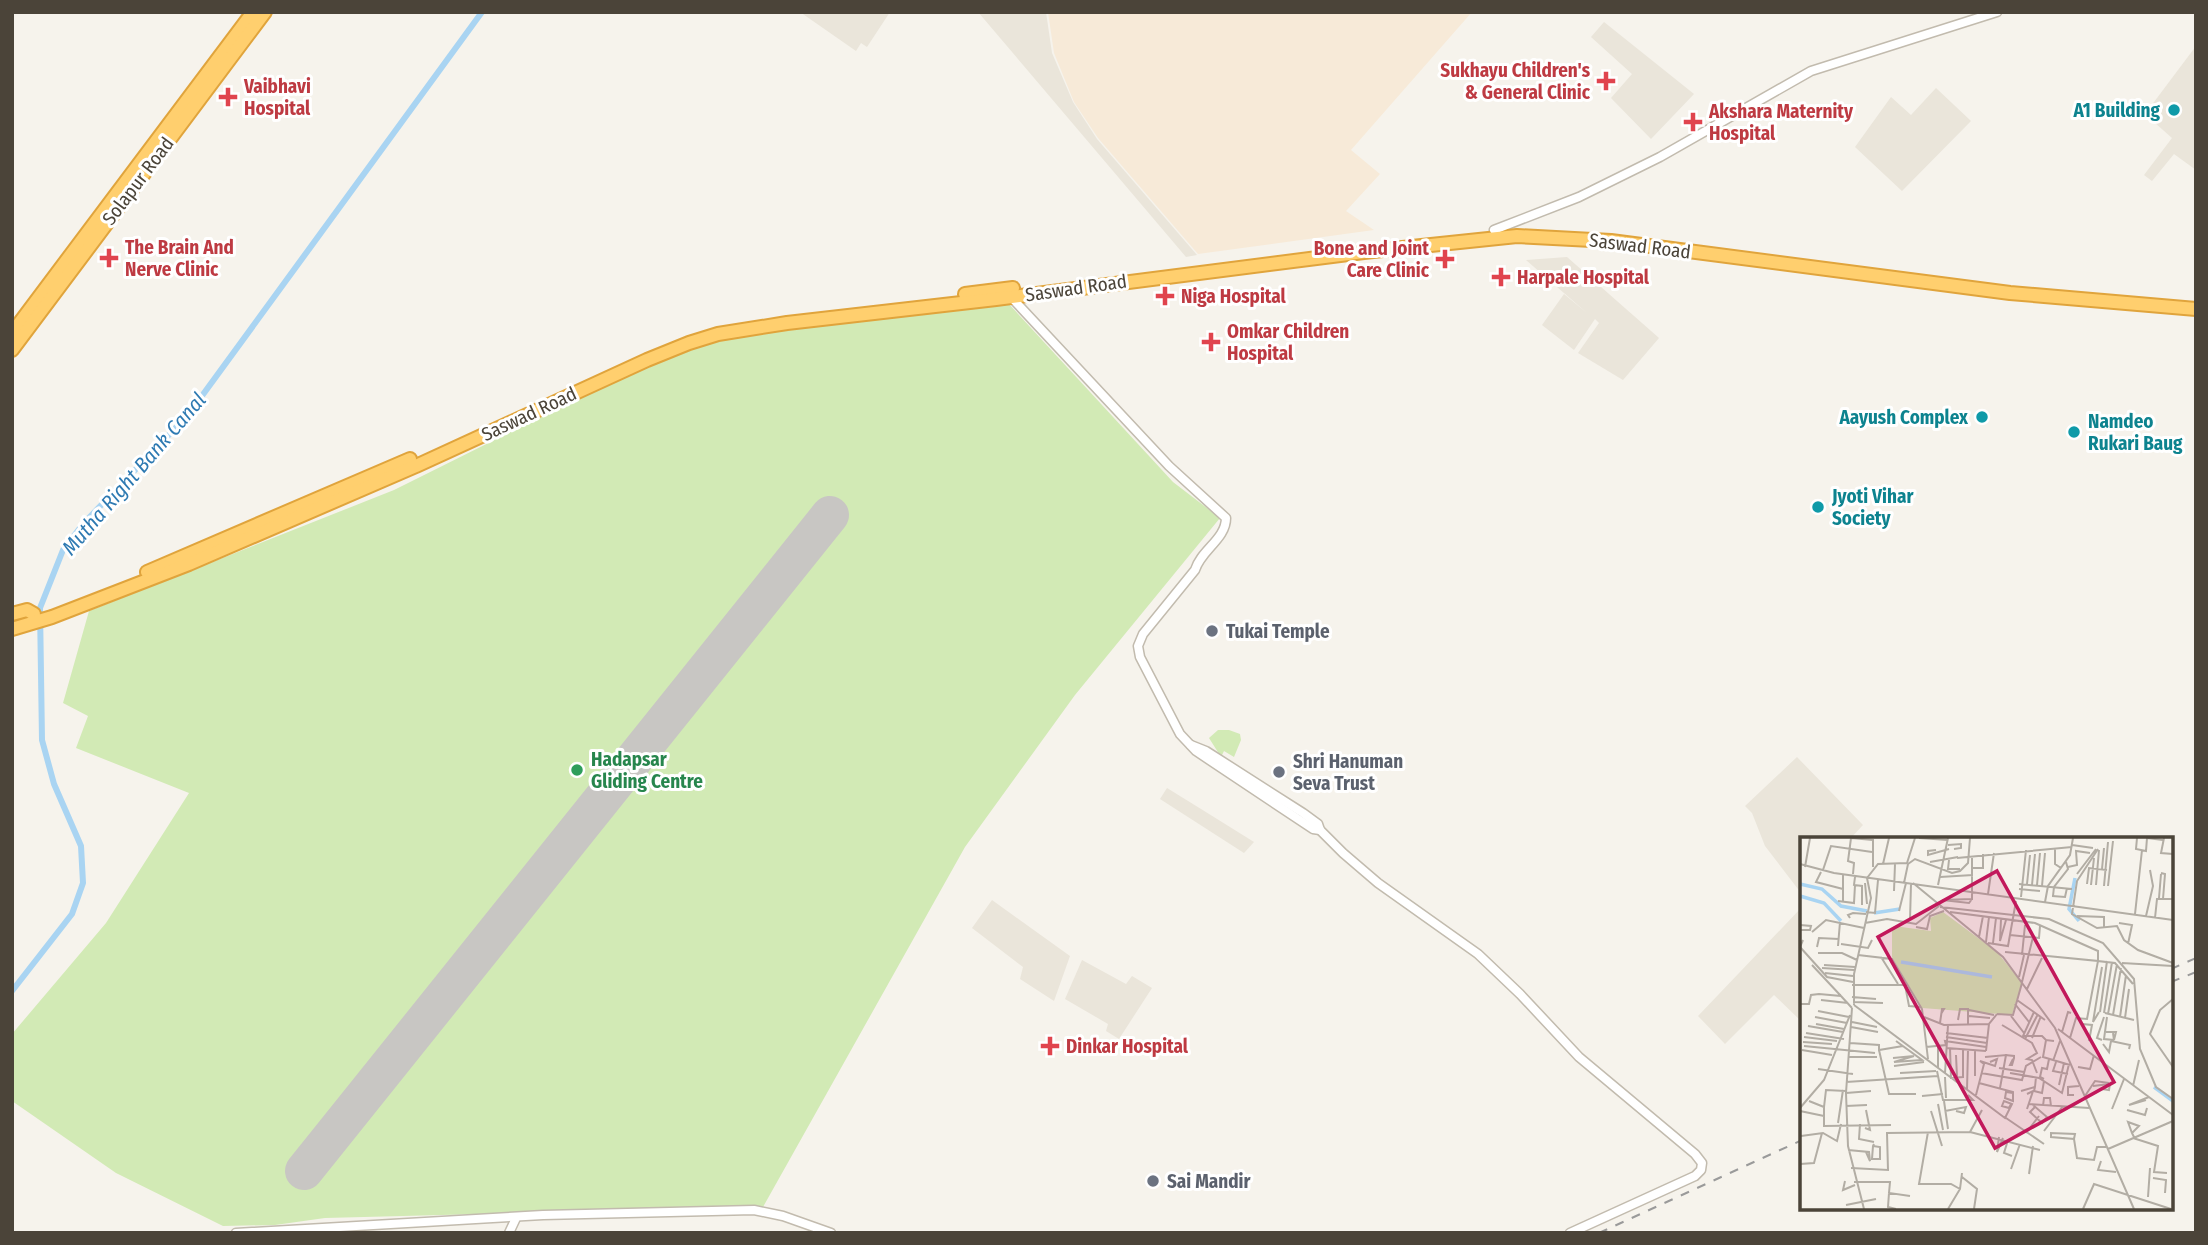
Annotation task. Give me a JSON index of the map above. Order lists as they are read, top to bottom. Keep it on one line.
{"streets":{"highway":["Solapur Road","Saswad Road"]},"water":["Mutha Right Bank Canal"],"places":{"health":["Sukhayu Children's & General Clinic","Vaibhavi Hospital","Akshara Maternity Hospital","The Brain And Nerve Clinic","Bone and Joint Care Clinic","Harpale Hospital","Niga Hospital","Omkar Children Hospital","Dinkar Hospital"],"other":["A1 Building","Aayush Complex","Namdeo Rukari Baug","Jyoti Vihar Society","Tukai Temple","Hadapsar Gliding Centre","Shri Hanuman Seva Trust","Sai Mandir"]}}
